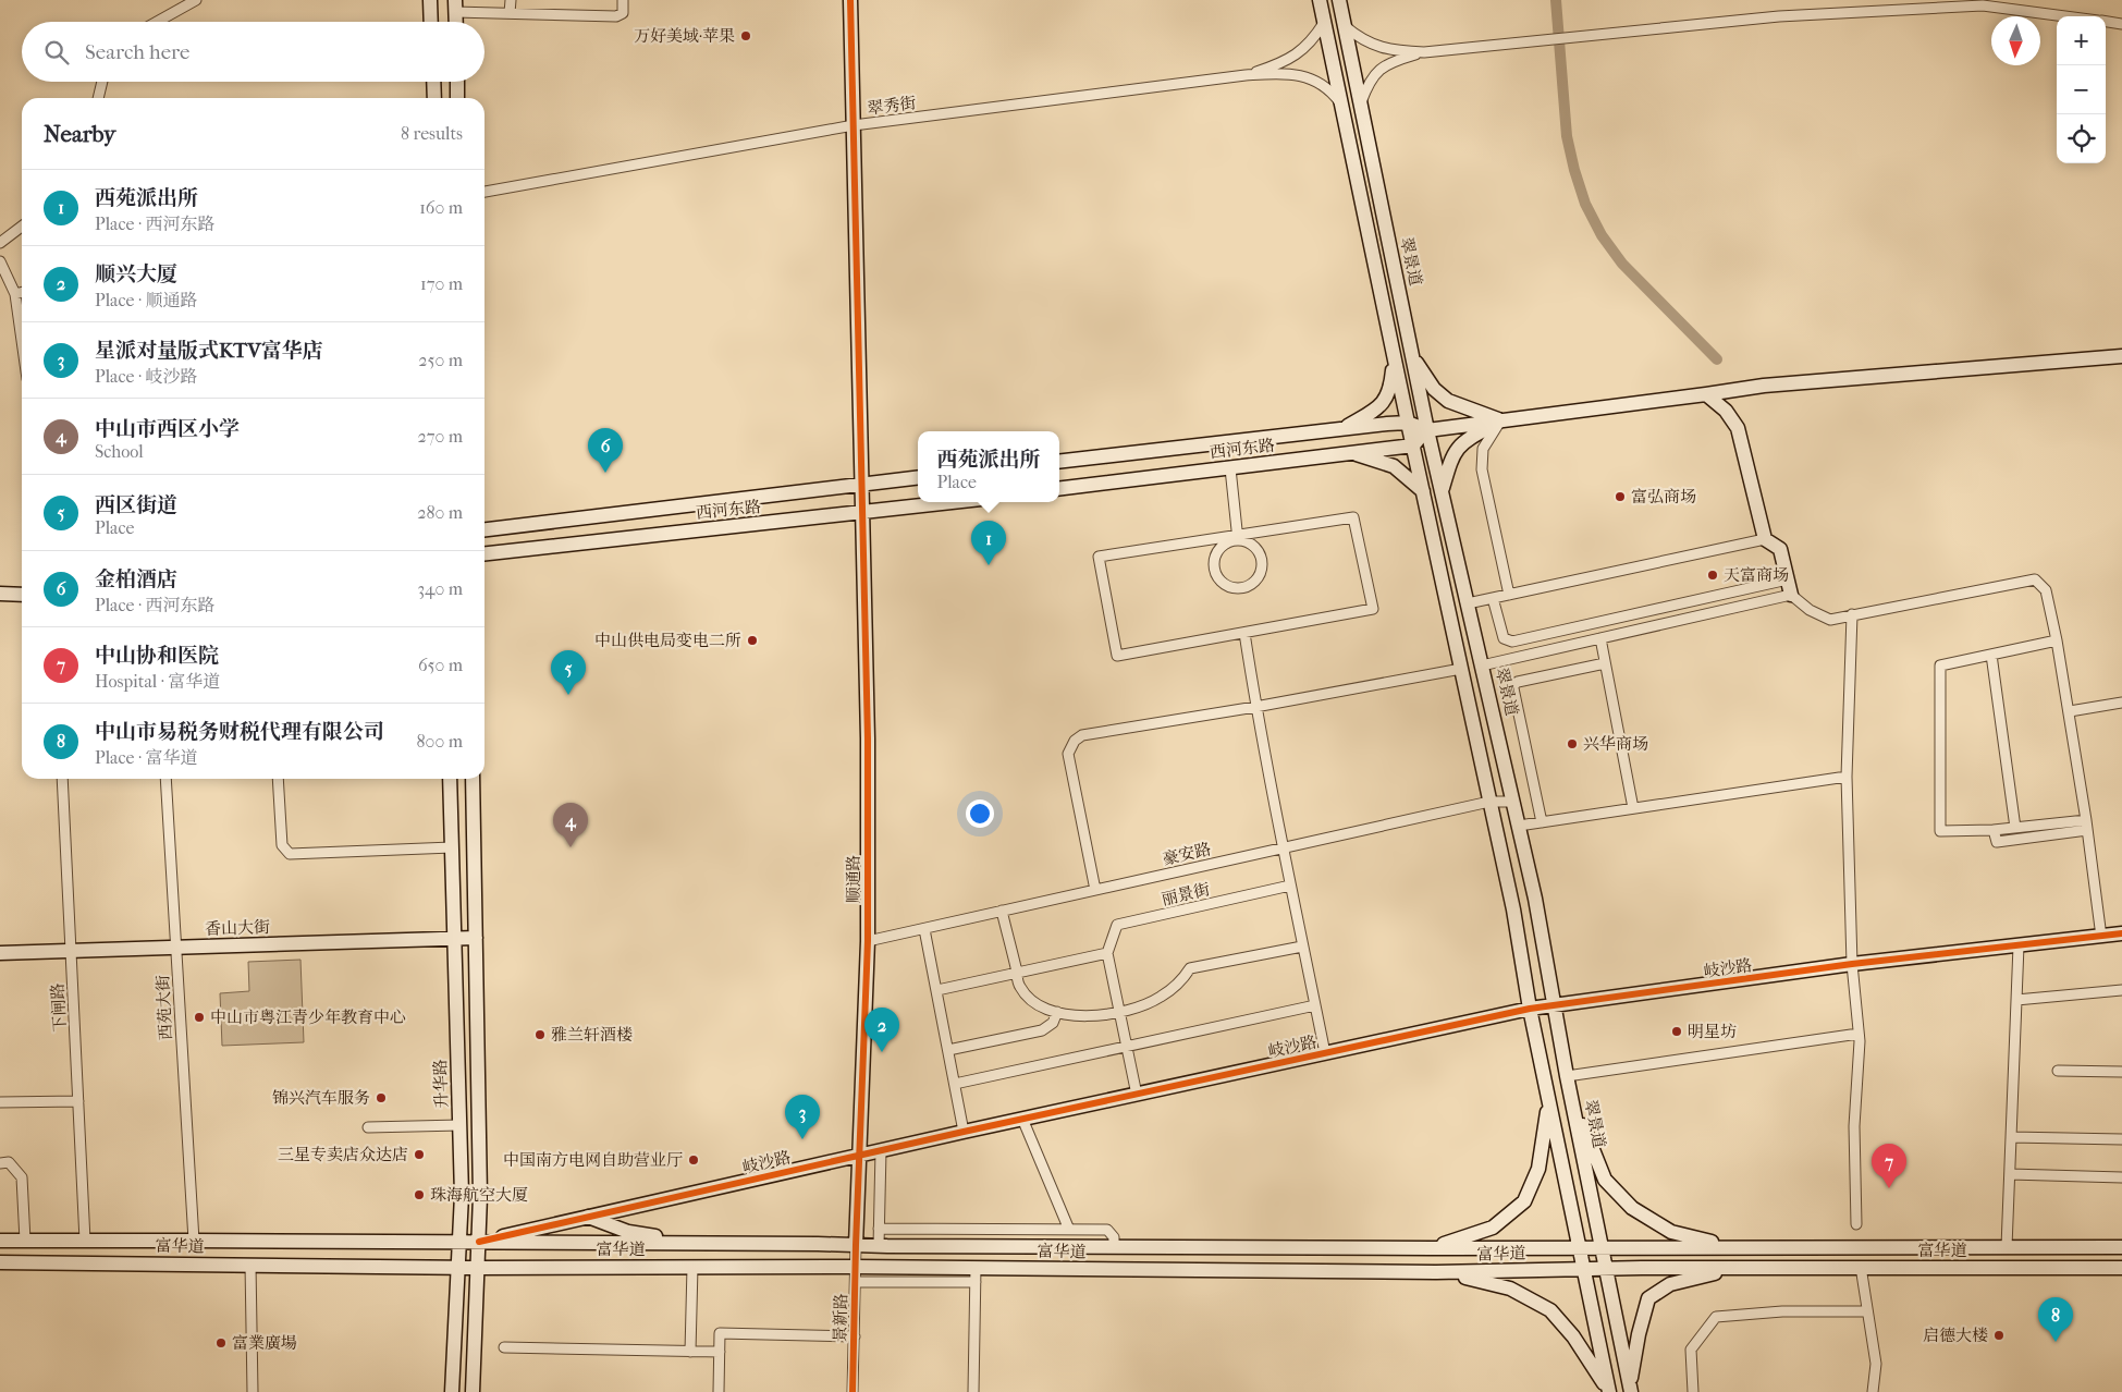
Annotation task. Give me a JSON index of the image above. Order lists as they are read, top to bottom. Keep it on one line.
{"streets":{"main road":["翠景道","西河东路","顺通路","香山大街","岐沙路","升华路","富华道"],"street":["翠秀街","豪安路","丽景街","下闸路","西苑大街","景新路"]},"crossings":[["翠秀街","顺通路"],["翠景道","西河东路"],["翠景道","豪安路"],["翠景道","岐沙路"],["翠景道","富华道"],["西河东路","顺通路"],["豪安路","顺通路"],["顺通路","岐沙路"],["顺通路","富华道"],["顺通路","景新路"],["香山大街","下闸路"],["香山大街","西苑大街"],["香山大街","升华路"],["岐沙路","富华道"],["下闸路","富华道"],["西苑大街","富华道"],["升华路","富华道"],["富华道","景新路"]],"places":["万好美域·苹果","富弘商场","天富商场","中山供电局变电二所","兴华商场","中山市粤江青少年教育中心","明星坊","雅兰轩酒楼","锦兴汽车服务","三星专卖店众达店","中国南方电网自助营业厅","珠海航空大厦","启德大楼","富業廣場"],"north":"bottom","page":{"map_buttons":["+","−"],"search":"Search here","heading":["Nearby","8 results"],"list":[{"mark":"1","name":"西苑派出所","note":"Place · 西河东路","value":"160 m"},{"mark":"2","name":"顺兴大厦","note":"Place · 顺通路","value":"170 m"},{"mark":"3","name":"星派对量版式KTV富华店","note":"Place · 岐沙路","value":"250 m"},{"mark":"4","name":"中山市西区小学","note":"School","value":"270 m"},{"mark":"5","name":"西区街道","note":"Place","value":"280 m"},{"mark":"6","name":"金柏酒店","note":"Place · 西河东路","value":"340 m"},{"mark":"7","name":"中山协和医院","note":"Hospital · 富华道","value":"650 m"},{"mark":"8","name":"中山市易税务财税代理有限公司","note":"Place · 富华道","value":"800 m"}],"pins":["6","1","5","4","2","3","7","8"],"popup":["西苑派出所","Place"]}}
